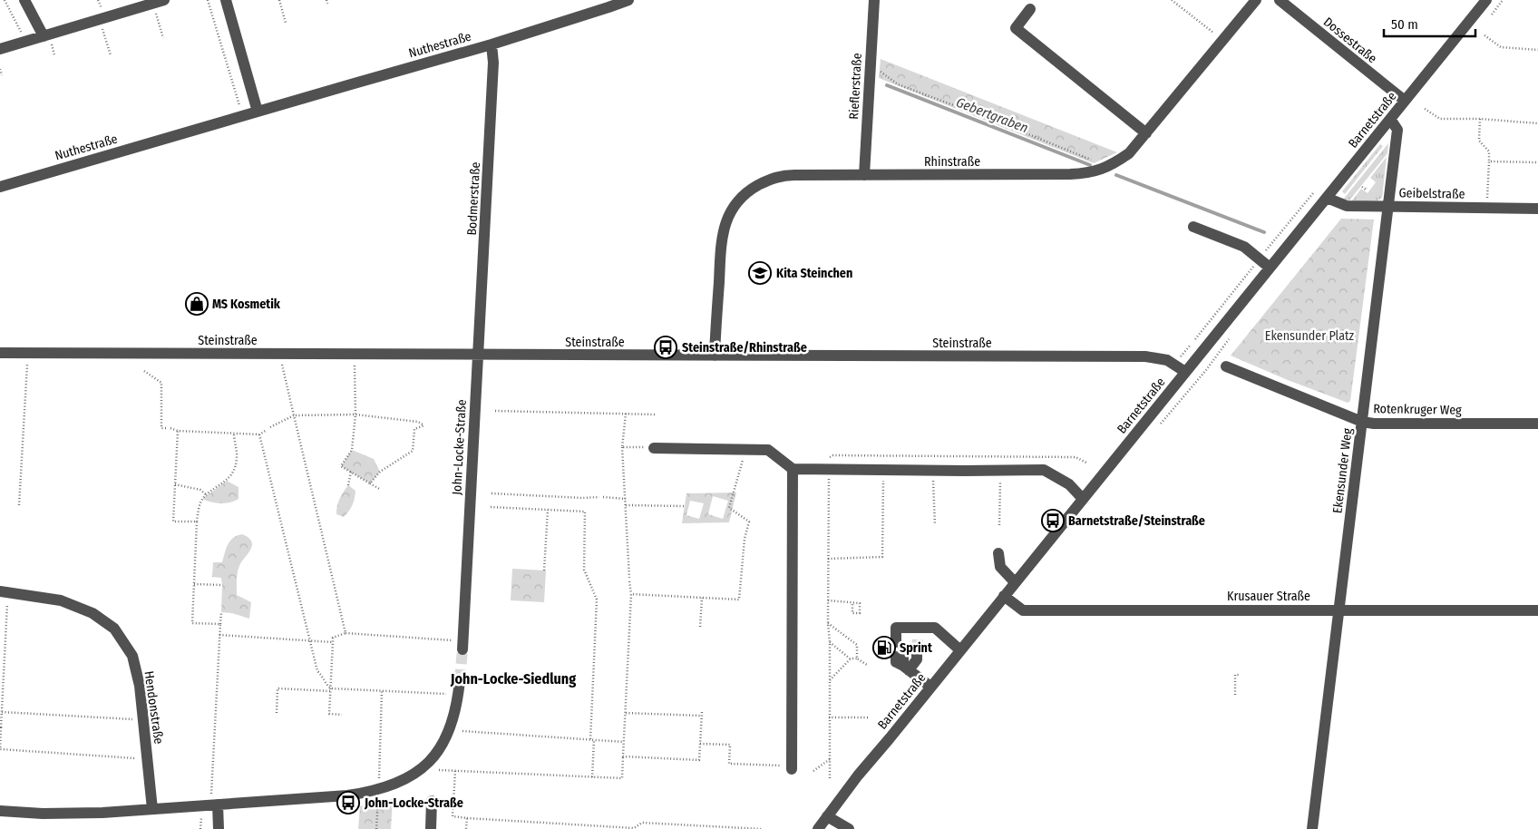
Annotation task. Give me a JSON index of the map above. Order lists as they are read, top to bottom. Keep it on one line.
{"streets":{"street":["Dossestraße","Nuthestraße","Rieflerstraße","Barnetstraße","Rhinstraße","Geibelstraße","Bodmerstraße","Steinstraße","Rotenkruger Weg","John-Locke-Straße","Ekensunder Weg","Krusauer Straße","Hendonstraße"]},"crossings":[["Dossestraße","Barnetstraße"],["Nuthestraße","Bodmerstraße"],["Rieflerstraße","Rhinstraße"],["Barnetstraße","Geibelstraße"],["Barnetstraße","Steinstraße"],["Barnetstraße","Ekensunder Weg"],["Barnetstraße","Krusauer Straße"],["Rhinstraße","Steinstraße"],["Geibelstraße","Ekensunder Weg"],["Bodmerstraße","Steinstraße"],["Bodmerstraße","John-Locke-Straße"],["Steinstraße","John-Locke-Straße"],["Rotenkruger Weg","Ekensunder Weg"],["Ekensunder Weg","Krusauer Straße"]],"districts":["John-Locke-Siedlung"],"water":["Gebertgraben"],"parks":["Ekensunder Platz"],"places":{"school or university":["Kita Steinchen"],"shop":["MS Kosmetik"],"bus stop":["Steinstraße/Rhinstraße","Barnetstraße/Steinstraße","John-Locke-Straße"],"fuel station":["Sprint"]},"scale_bar":"50 m"}
